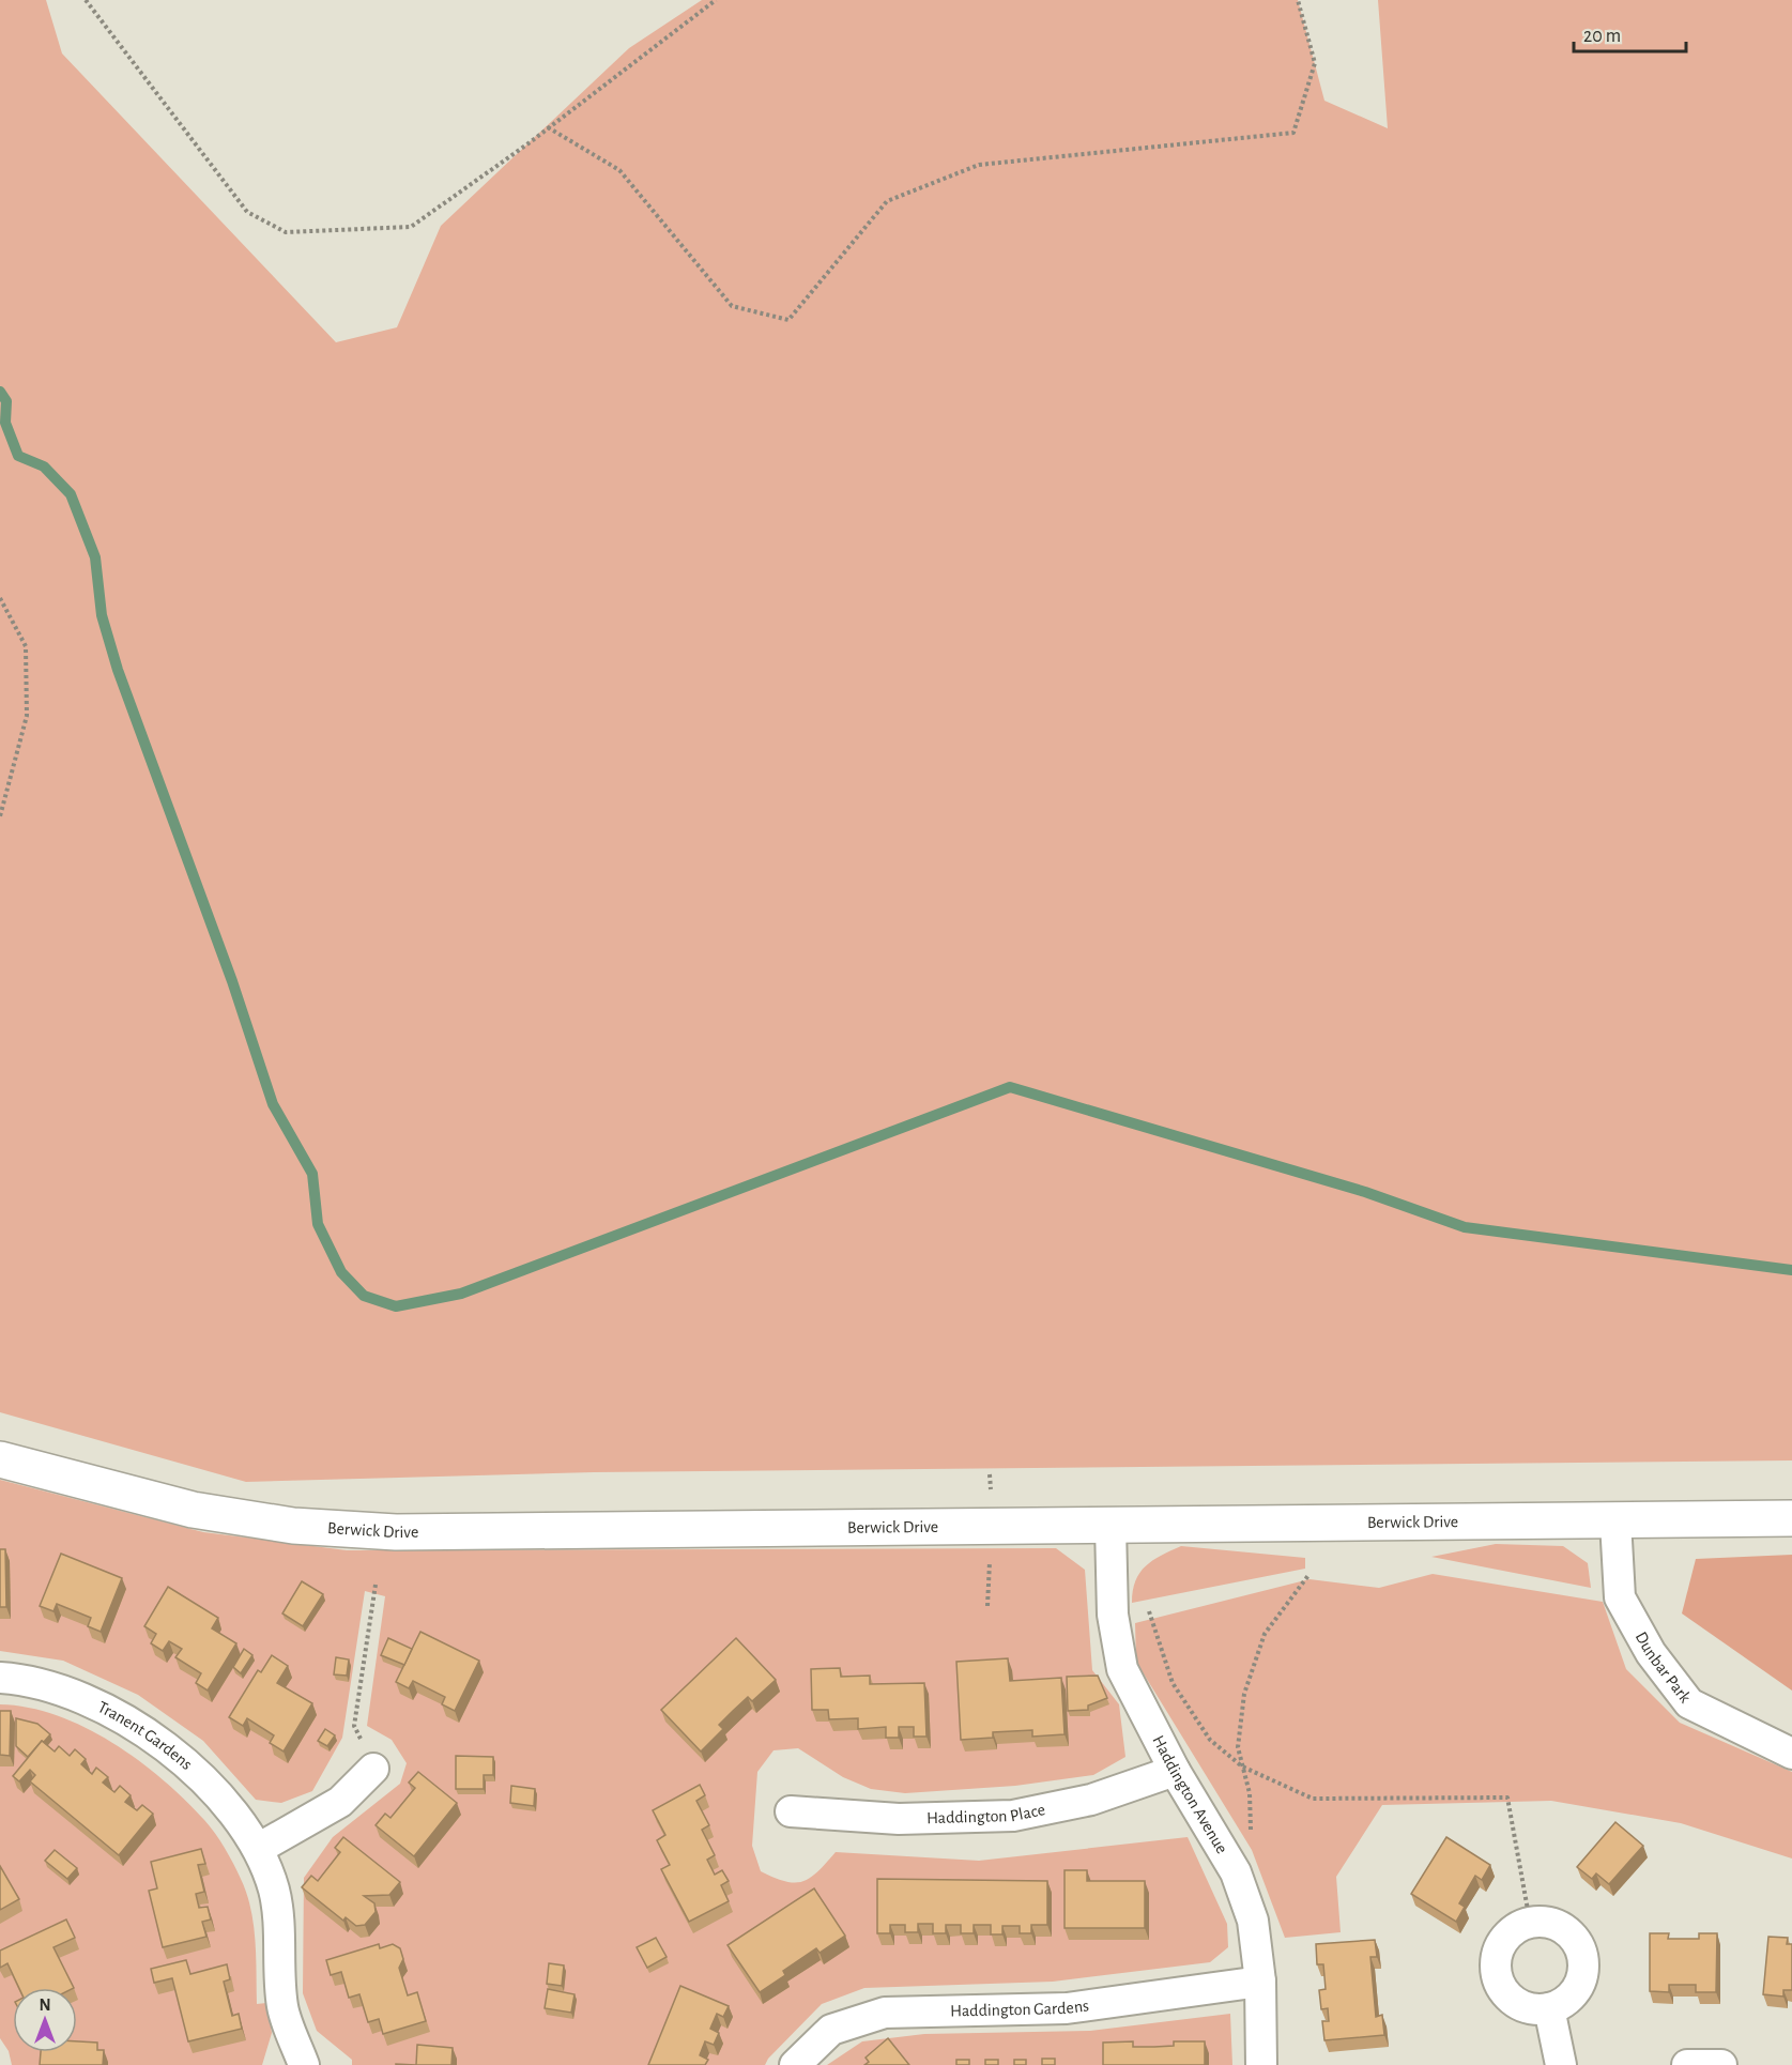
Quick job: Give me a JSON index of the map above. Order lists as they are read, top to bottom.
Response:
{
  "streets": {
    "street": [
      "Berwick Drive",
      "Dunbar Park",
      "Tranent Gardens",
      "Haddington Avenue",
      "Haddington Place",
      "Haddington Gardens"
    ]
  },
  "crossings": [
    ["Berwick Drive", "Dunbar Park"],
    ["Berwick Drive", "Haddington Avenue"],
    ["Haddington Avenue", "Haddington Place"],
    ["Haddington Avenue", "Haddington Gardens"]
  ],
  "scale_bar": "20 m",
  "north": "top"
}
